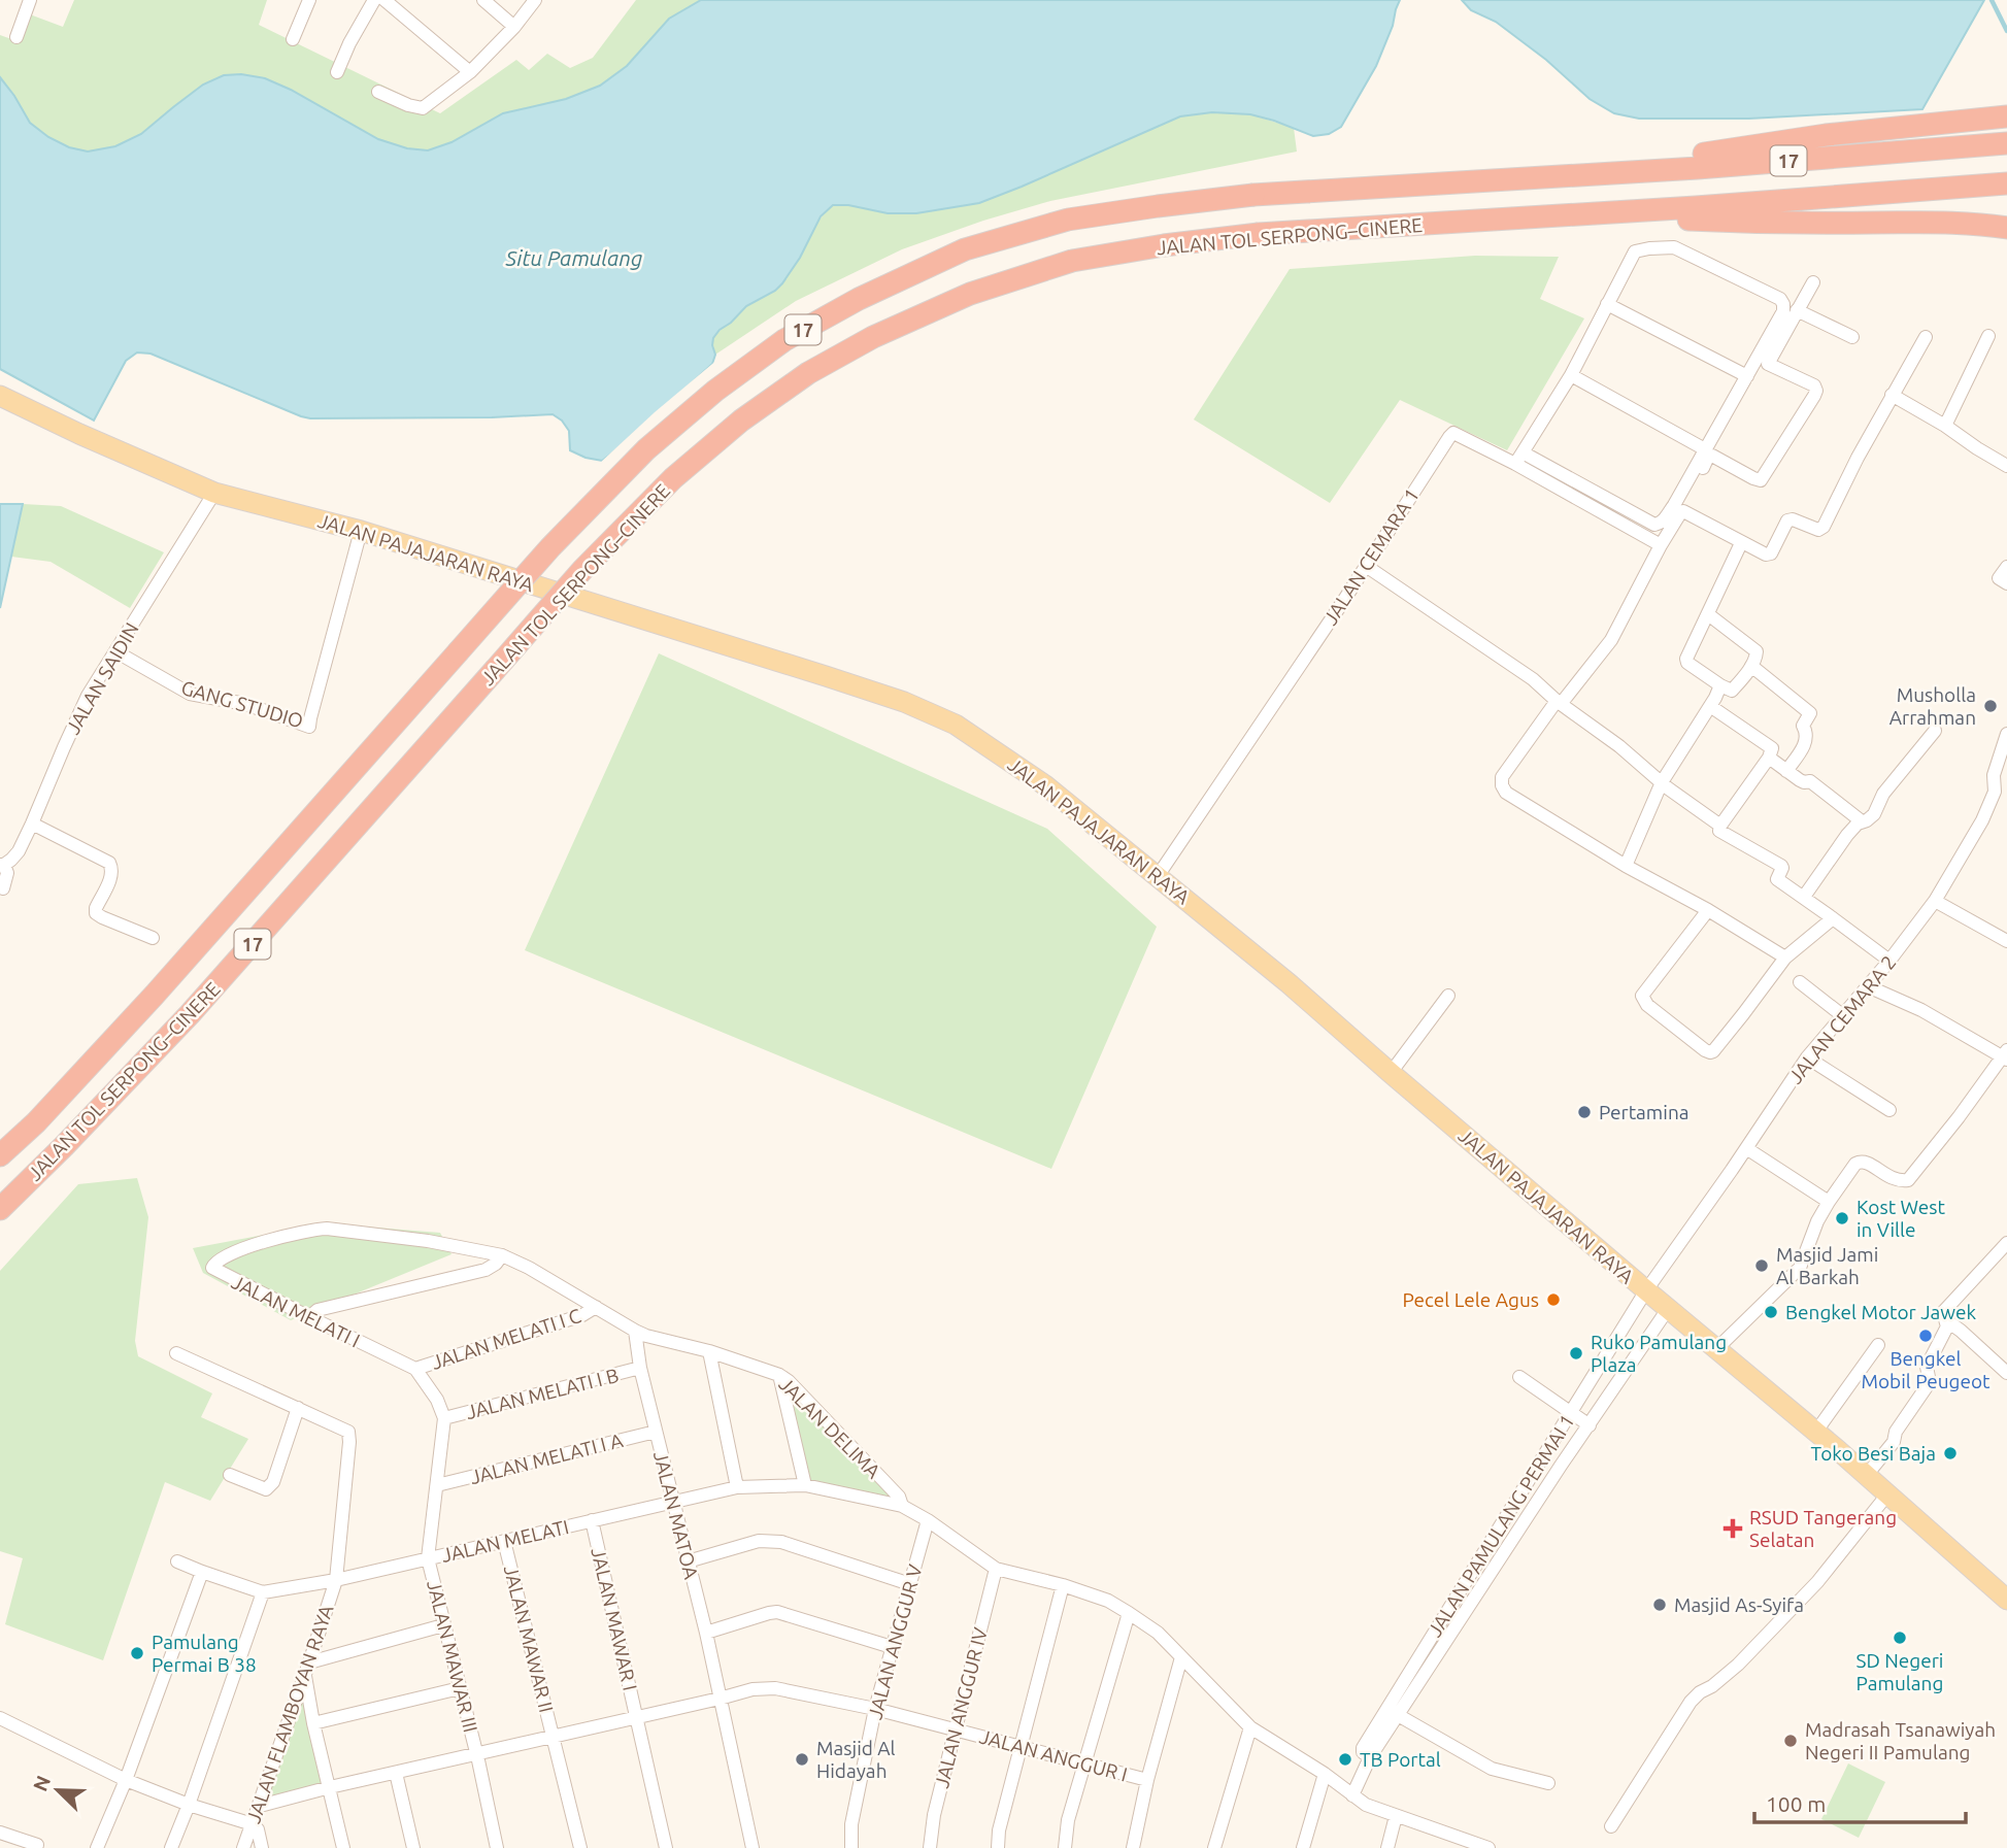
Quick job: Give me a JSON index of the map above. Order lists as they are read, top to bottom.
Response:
{
  "streets": {
    "highway": ["17", "JALAN TOL SERPONG–CINERE"],
    "main road": ["JALAN PAJAJARAN RAYA"],
    "street": [
      "JALAN CEMARA 1",
      "JALAN SAIDIN",
      "GANG STUDIO",
      "JALAN CEMARA 2",
      "JALAN MELATI I",
      "JALAN MELATI I C",
      "JALAN MELATI I B",
      "JALAN DELIMA",
      "JALAN MELATI I A",
      "JALAN MATOA",
      "JALAN PAMULANG PERMAI 1",
      "JALAN MELATI",
      "JALAN MAWAR I",
      "JALAN MAWAR II",
      "JALAN ANGGUR V",
      "JALAN MAWAR III",
      "JALAN ANGGUR IV",
      "JALAN FLAMBOYAN RAYA",
      "JALAN ANGGUR I"
    ]
  },
  "crossings": [
    ["JALAN PAJAJARAN RAYA", "JALAN CEMARA 1"],
    ["JALAN PAJAJARAN RAYA", "JALAN SAIDIN"],
    ["JALAN PAJAJARAN RAYA", "GANG STUDIO"],
    ["JALAN PAJAJARAN RAYA", "JALAN CEMARA 2"],
    ["JALAN PAJAJARAN RAYA", "JALAN PAMULANG PERMAI 1"],
    ["JALAN SAIDIN", "GANG STUDIO"],
    ["JALAN CEMARA 2", "JALAN PAMULANG PERMAI 1"],
    ["JALAN MELATI I", "JALAN MELATI I C"],
    ["JALAN MELATI I", "JALAN MELATI I B"],
    ["JALAN MELATI I", "JALAN DELIMA"],
    ["JALAN MELATI I", "JALAN MATOA"],
    ["JALAN MELATI I B", "JALAN MATOA"],
    ["JALAN DELIMA", "JALAN MATOA"],
    ["JALAN DELIMA", "JALAN MELATI"],
    ["JALAN DELIMA", "JALAN ANGGUR V"],
    ["JALAN DELIMA", "JALAN ANGGUR IV"],
    ["JALAN MELATI I A", "JALAN MATOA"],
    ["JALAN MATOA", "JALAN MELATI"],
    ["JALAN MATOA", "JALAN ANGGUR I"],
    ["JALAN MELATI", "JALAN MAWAR I"],
    ["JALAN MELATI", "JALAN MAWAR II"],
    ["JALAN MELATI", "JALAN MAWAR III"],
    ["JALAN MELATI", "JALAN FLAMBOYAN RAYA"],
    ["JALAN MAWAR I", "JALAN ANGGUR I"],
    ["JALAN MAWAR II", "JALAN ANGGUR I"],
    ["JALAN ANGGUR V", "JALAN ANGGUR I"],
    ["JALAN MAWAR III", "JALAN ANGGUR I"],
    ["JALAN ANGGUR IV", "JALAN ANGGUR I"],
    ["JALAN FLAMBOYAN RAYA", "JALAN ANGGUR I"]
  ],
  "water": ["Situ Pamulang"],
  "places": {
    "other": [
      "Musholla Arrahman",
      "Pertamina",
      "Kost West in Ville",
      "Masjid Jami Al Barkah",
      "Pecel Lele Agus",
      "Bengkel Motor Jawek",
      "Bengkel Mobil Peugeot",
      "Ruko Pamulang Plaza",
      "Toko Besi Baja",
      "Masjid As-Syifa",
      "SD Negeri Pamulang",
      "Pamulang Permai B 38",
      "Madrasah Tsanawiyah Negeri II Pamulang",
      "Masjid Al Hidayah",
      "TB Portal"
    ],
    "health": ["RSUD Tangerang Selatan"]
  },
  "scale_bar": "100 m",
  "north": "top left"
}
